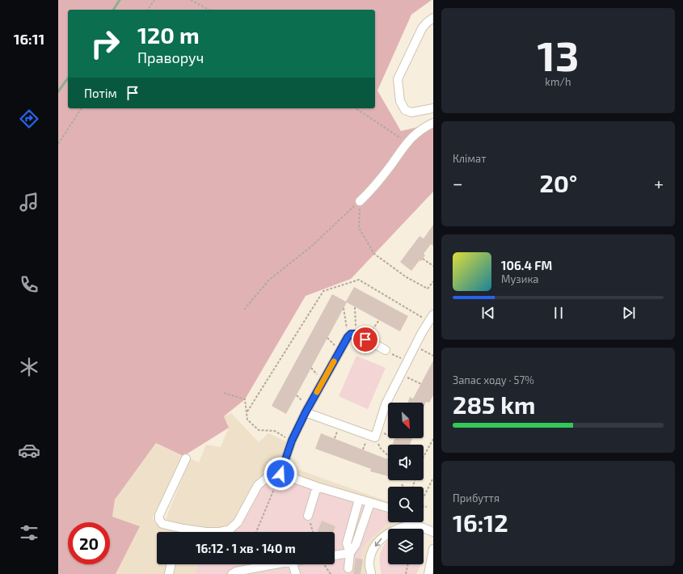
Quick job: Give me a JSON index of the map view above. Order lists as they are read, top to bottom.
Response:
{
  "north": "bottom right",
  "page": {
    "tabs": "16:11",
    "tile": [
      ["13", "km/h"],
      "Клімат",
      ["Запас ходу · 57%", "285 km"],
      ["Прибуття", "16:12"]
    ],
    "turn": ["120 m", "Праворуч"],
    "then": "Потім",
    "heat": ["−", "20°", "+"],
    "song": ["106.4 FM", "Музика"],
    "limit": "20",
    "trip": "16:12 · 1 хв · 140 m"
  }
}
